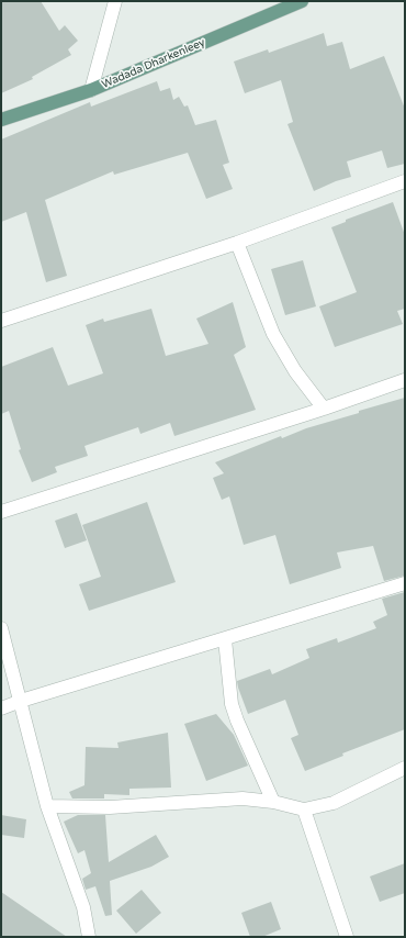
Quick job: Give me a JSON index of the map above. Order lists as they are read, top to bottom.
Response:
{
  "streets": {
    "main road": ["Wadada Dharkenleey"]
  }
}
